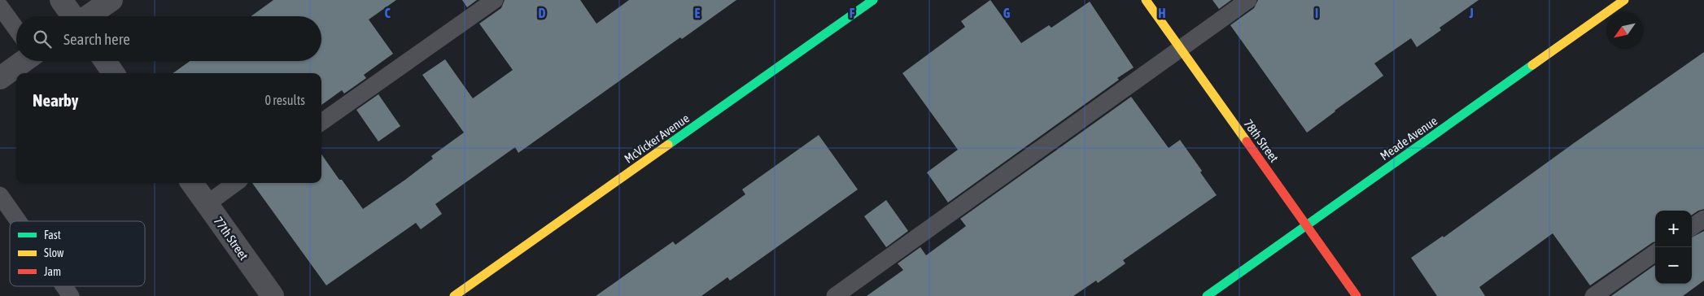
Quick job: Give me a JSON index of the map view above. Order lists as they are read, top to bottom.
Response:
{
  "streets": {
    "street": [
      "McVicker Avenue",
      "Meade Avenue",
      "78th Street",
      "77th Street"
    ]
  },
  "crossings": [
    ["Meade Avenue", "78th Street"]
  ],
  "legend": ["Fast", "Slow", "Jam"],
  "north": "bottom left",
  "page": {
    "search": "Search here",
    "heading": ["Nearby", "0 results"],
    "map_buttons": ["+", "−"]
  },
  "grid": {
    "columns": [
      "C",
      "D",
      "E",
      "F",
      "G",
      "H",
      "I",
      "J"
    ]
  }
}
